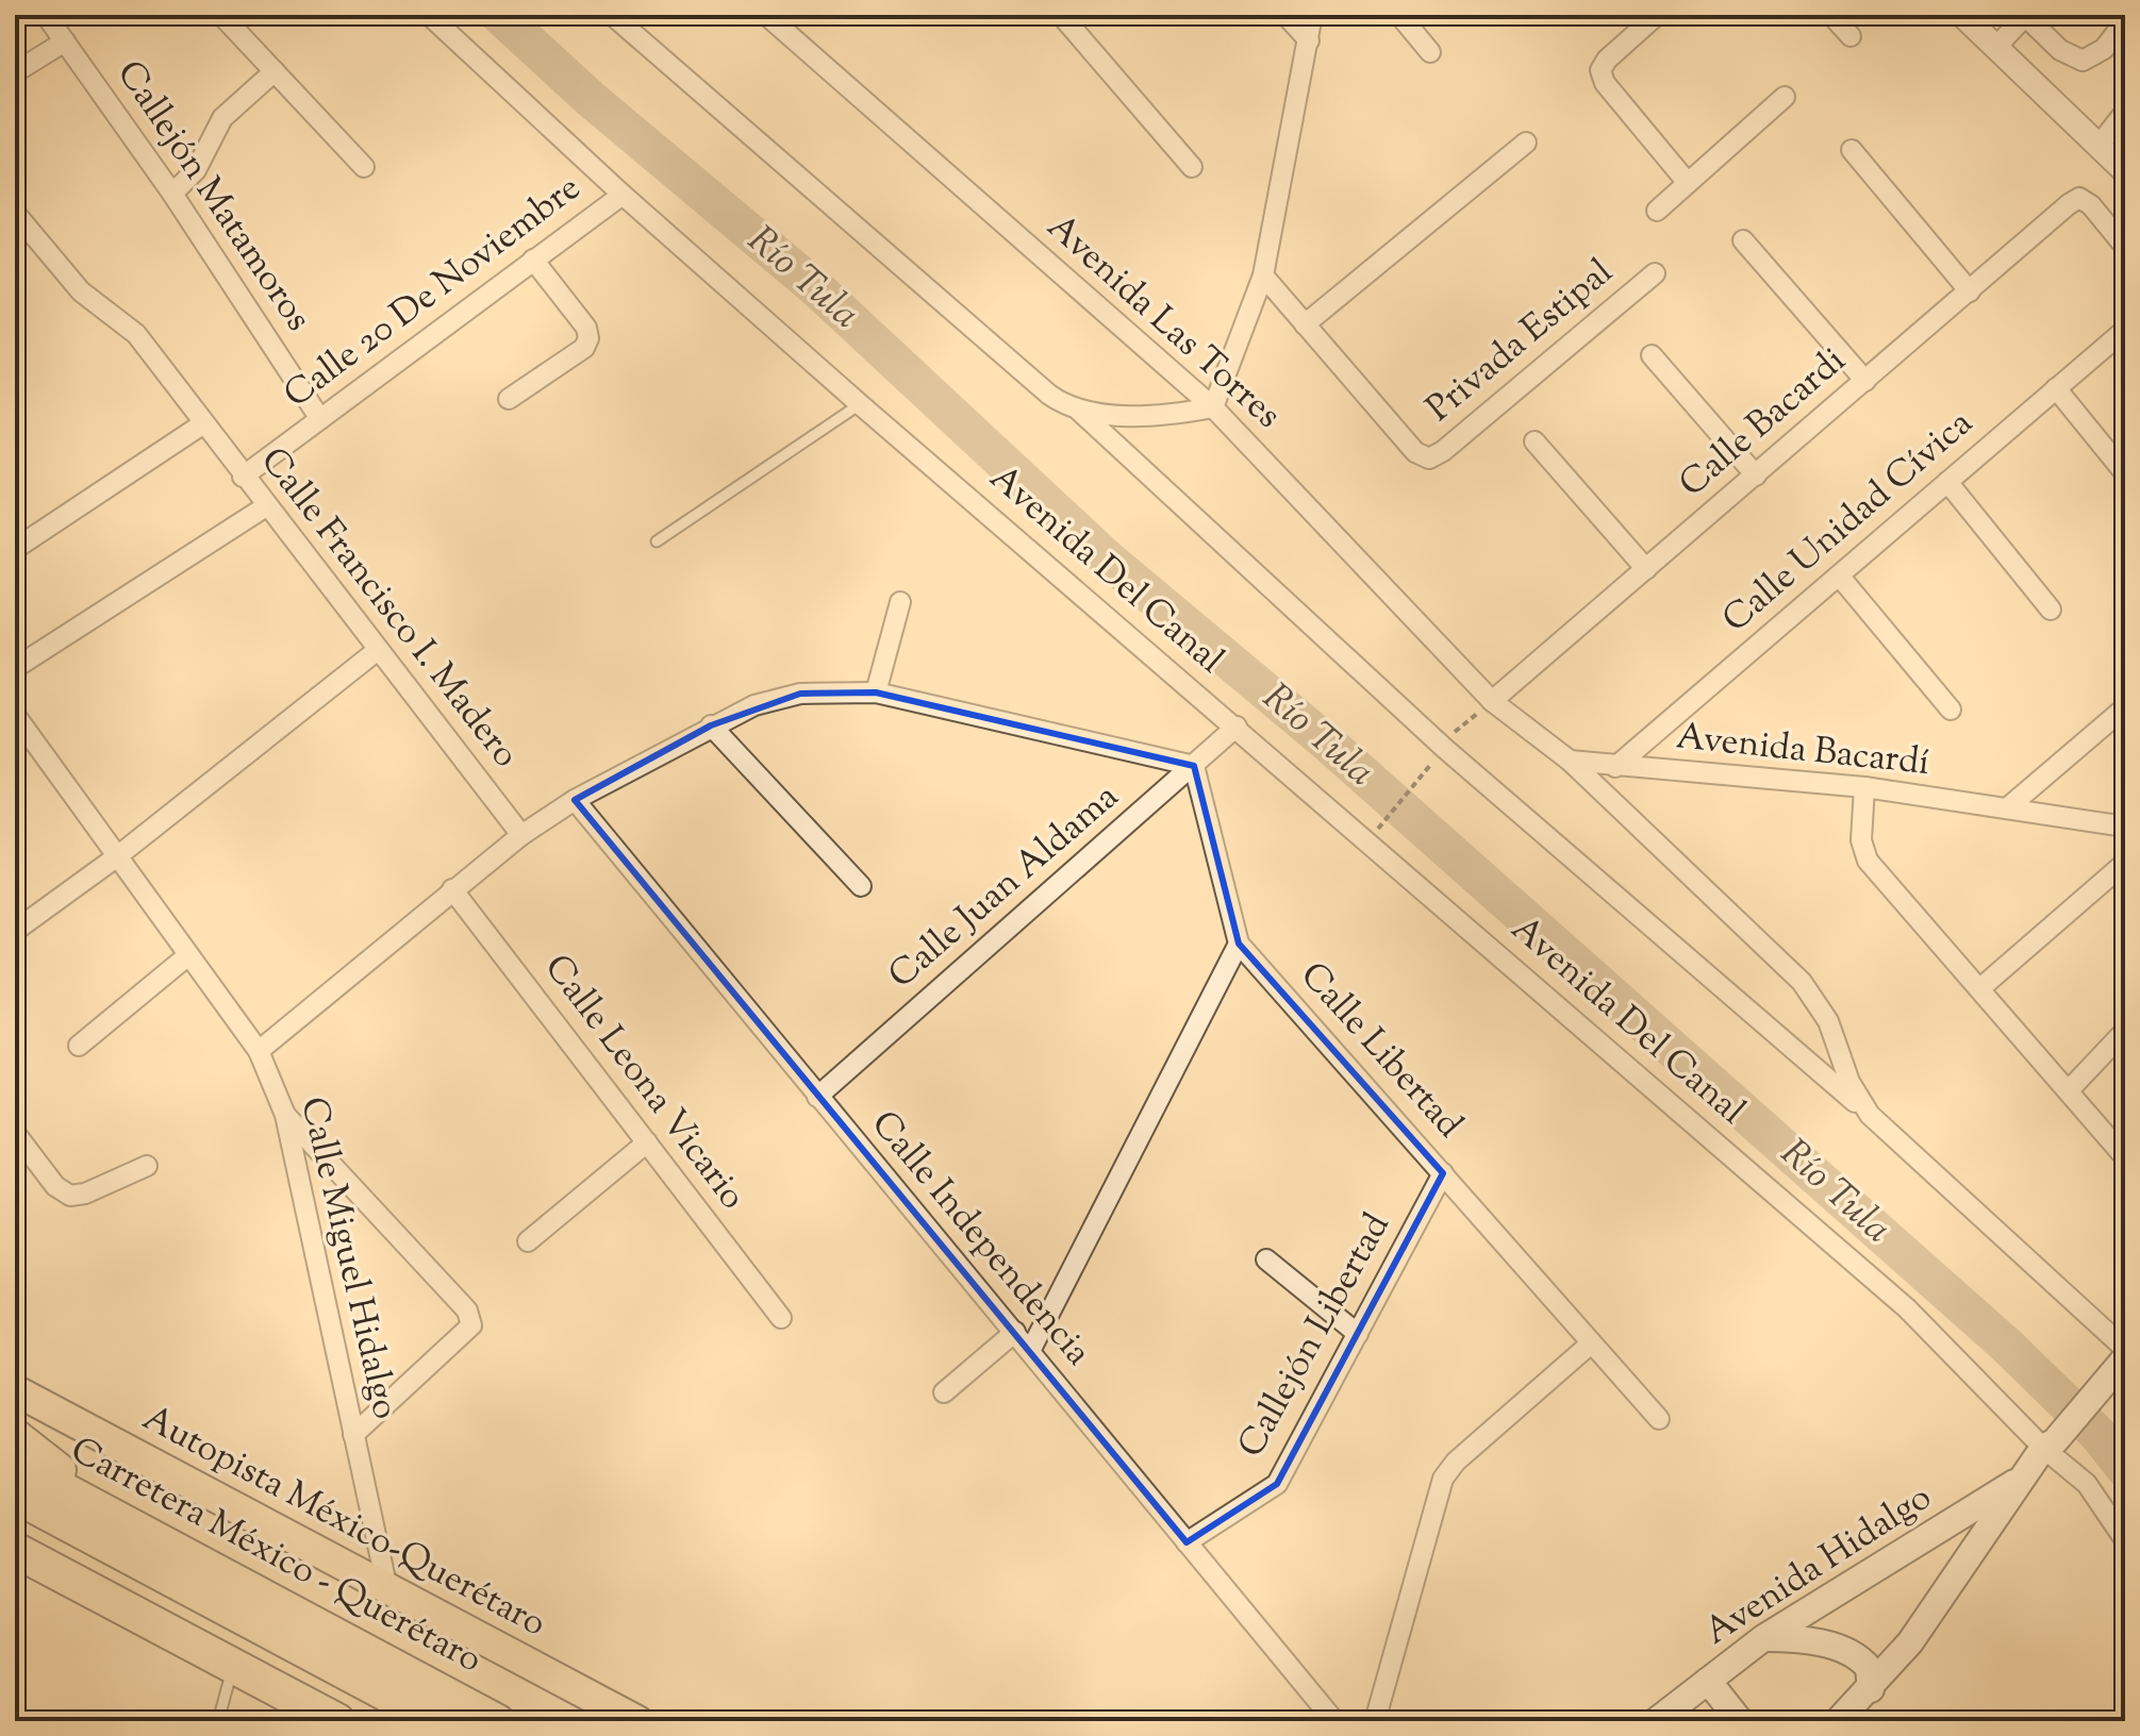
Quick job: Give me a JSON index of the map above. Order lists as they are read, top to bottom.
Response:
{
  "streets": {
    "highway": ["Carretera México - Querétaro"],
    "main road": ["Autopista México-Querétaro", "Avenida Hidalgo"],
    "street": [
      "Callejón Matamoros",
      "Calle 20 De Noviembre",
      "Avenida Las Torres",
      "Privada Estipal",
      "Calle Bacardi",
      "Calle Unidad Cívica",
      "Avenida Del Canal",
      "Calle Francisco I. Madero",
      "Avenida Bacardí",
      "Calle Juan Aldama",
      "Calle Libertad",
      "Calle Leona Vicario",
      "Calle Independencia",
      "Calle Miguel Hidalgo",
      "Callejón Libertad"
    ]
  },
  "crossings": [
    ["Callejón Matamoros", "Calle 20 De Noviembre"],
    ["Calle 20 De Noviembre", "Avenida Del Canal"],
    ["Calle 20 De Noviembre", "Calle Francisco I. Madero"],
    ["Avenida Las Torres", "Calle Bacardi"],
    ["Avenida Las Torres", "Avenida Bacardí"],
    ["Calle Bacardi", "Avenida Bacardí"],
    ["Calle Unidad Cívica", "Avenida Bacardí"],
    ["Avenida Del Canal", "Calle Juan Aldama"],
    ["Avenida Del Canal", "Avenida Hidalgo"],
    ["Calle Juan Aldama", "Calle Libertad"],
    ["Calle Juan Aldama", "Calle Independencia"],
    ["Calle Libertad", "Callejón Libertad"],
    ["Calle Independencia", "Callejón Libertad"],
    ["Calle Miguel Hidalgo", "Autopista México-Querétaro"]
  ],
  "water": ["Río Tula"]
}
